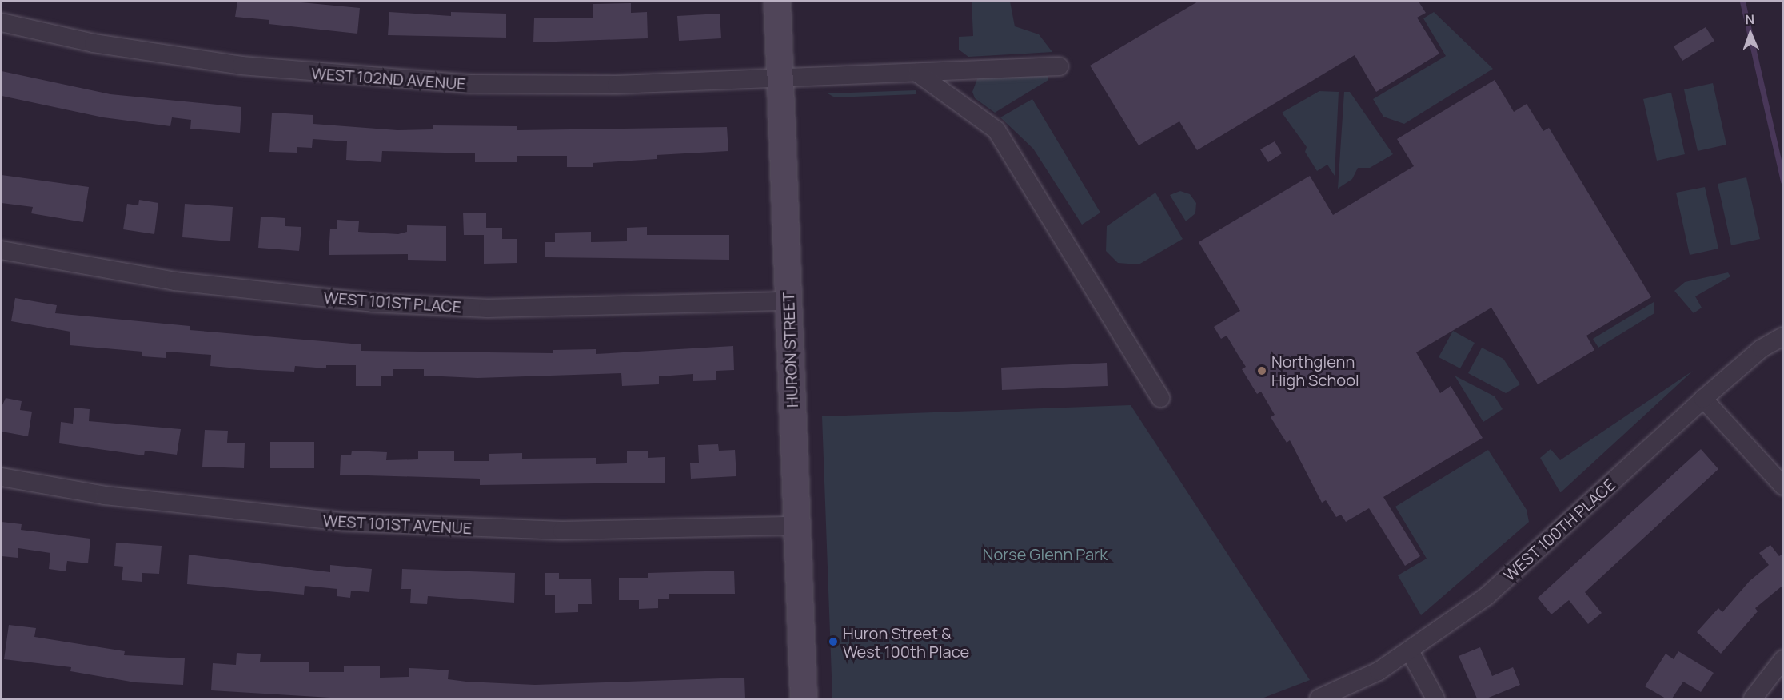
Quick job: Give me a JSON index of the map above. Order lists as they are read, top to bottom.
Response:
{
  "streets": {
    "main road": ["HURON STREET"],
    "street": [
      "WEST 102ND AVENUE",
      "WEST 101ST PLACE",
      "WEST 101ST AVENUE",
      "WEST 100TH PLACE"
    ]
  },
  "crossings": [
    ["WEST 102ND AVENUE", "HURON STREET"],
    ["WEST 101ST PLACE", "HURON STREET"],
    ["HURON STREET", "WEST 101ST AVENUE"]
  ],
  "parks": ["Norse Glenn Park"],
  "places": ["Northglenn High School", "Huron Street & West 100th Place"],
  "north": "top"
}
